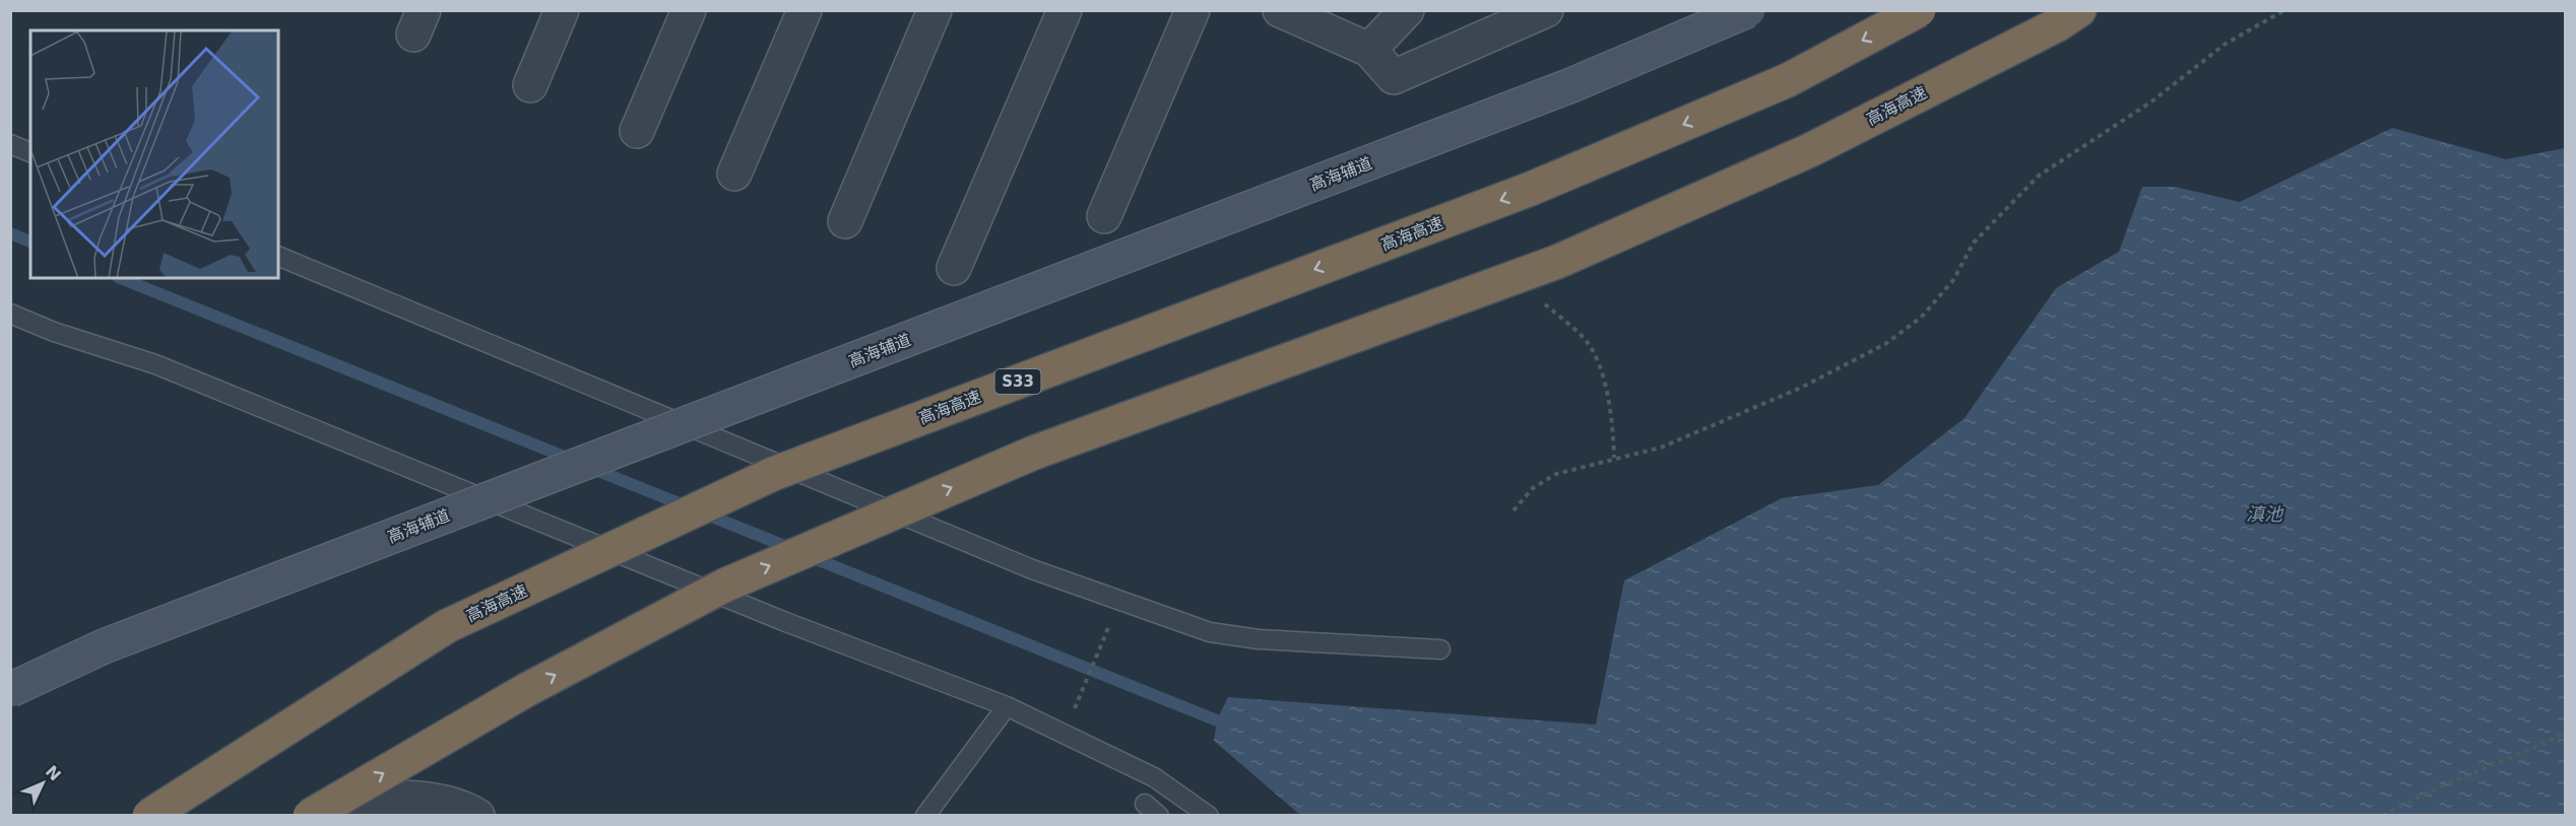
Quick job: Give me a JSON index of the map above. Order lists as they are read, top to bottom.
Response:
{
  "streets": {
    "highway": ["高海高速", "S33"],
    "main road": ["高海辅道"]
  },
  "water": ["滇池"],
  "north": "top right"
}
